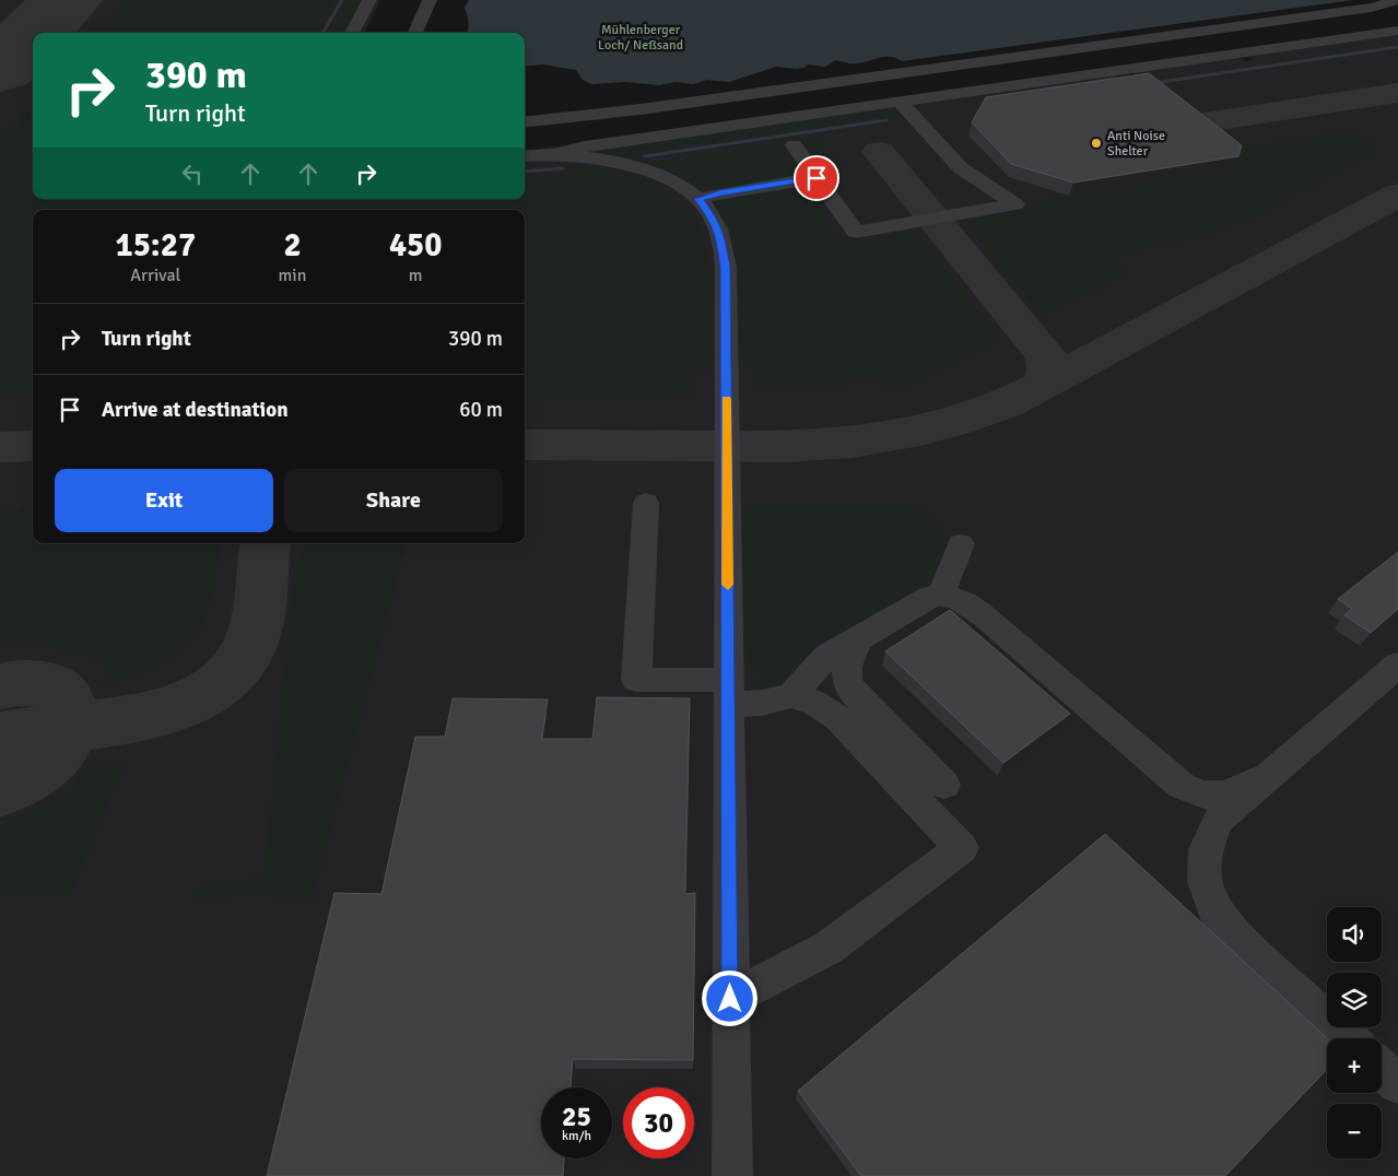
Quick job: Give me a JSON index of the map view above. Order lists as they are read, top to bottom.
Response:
{
  "parks": ["Mühlenberger Loch/ Neßsand"],
  "places": ["Anti Noise Shelter"],
  "page": {
    "turn": ["390 m", "Turn right"],
    "eta": [
      "15:27",
      "Arrival",
      "2",
      "min",
      "450",
      "m"
    ],
    "list": [
      {
        "name": "Turn right",
        "value": "390 m"
      },
      {
        "name": "Arrive at destination",
        "value": "60 m"
      }
    ],
    "buttons": ["Exit", "Share"],
    "map_buttons": ["+", "−"],
    "speed": "25 km/h",
    "limit": "30"
  }
}
